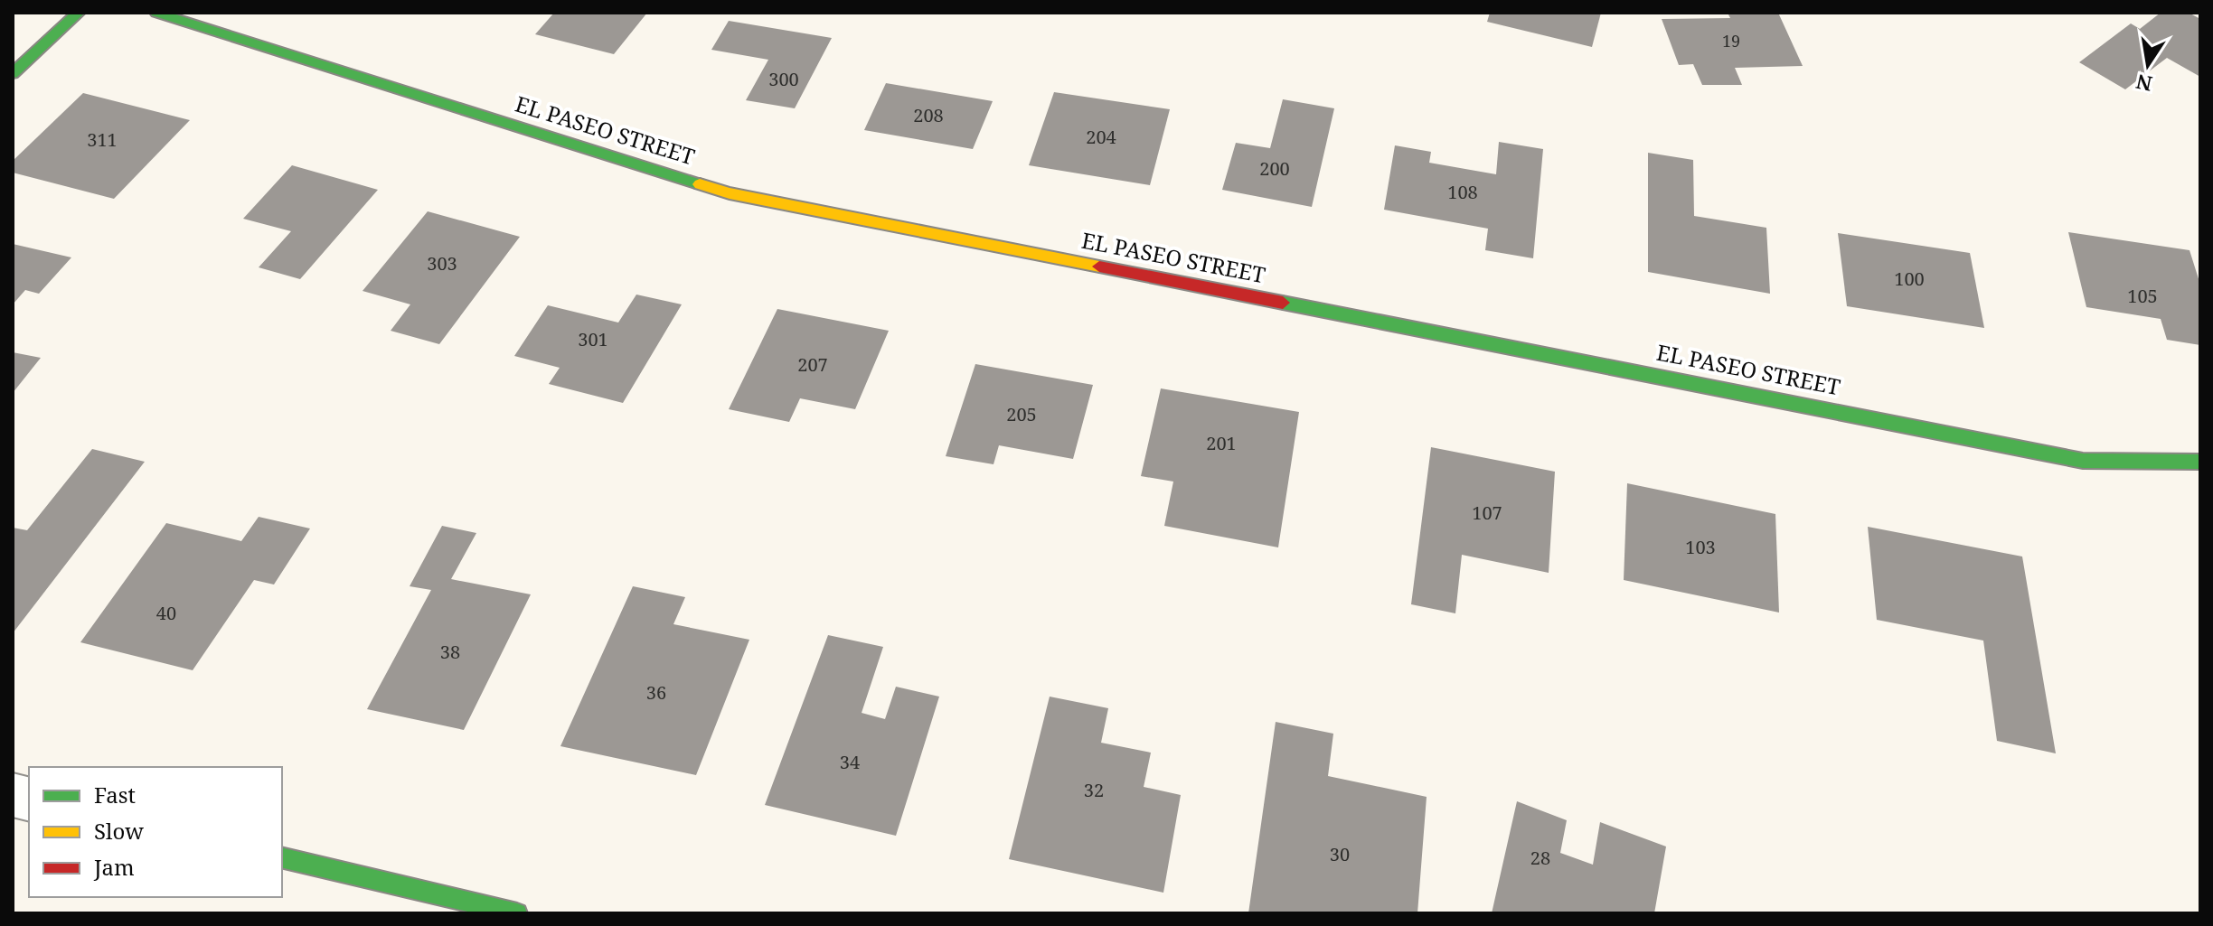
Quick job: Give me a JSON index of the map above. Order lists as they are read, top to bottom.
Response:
{
  "streets": {
    "street": ["EL PASEO STREET"]
  },
  "house_numbers": [
    "19",
    "300",
    "208",
    "204",
    "311",
    "200",
    "108",
    "303",
    "100",
    "105",
    "301",
    "207",
    "205",
    "201",
    "107",
    "103",
    "40",
    "38",
    "36",
    "34",
    "32",
    "30",
    "28"
  ],
  "legend": ["Fast", "Slow", "Jam"],
  "north": "bottom"
}
